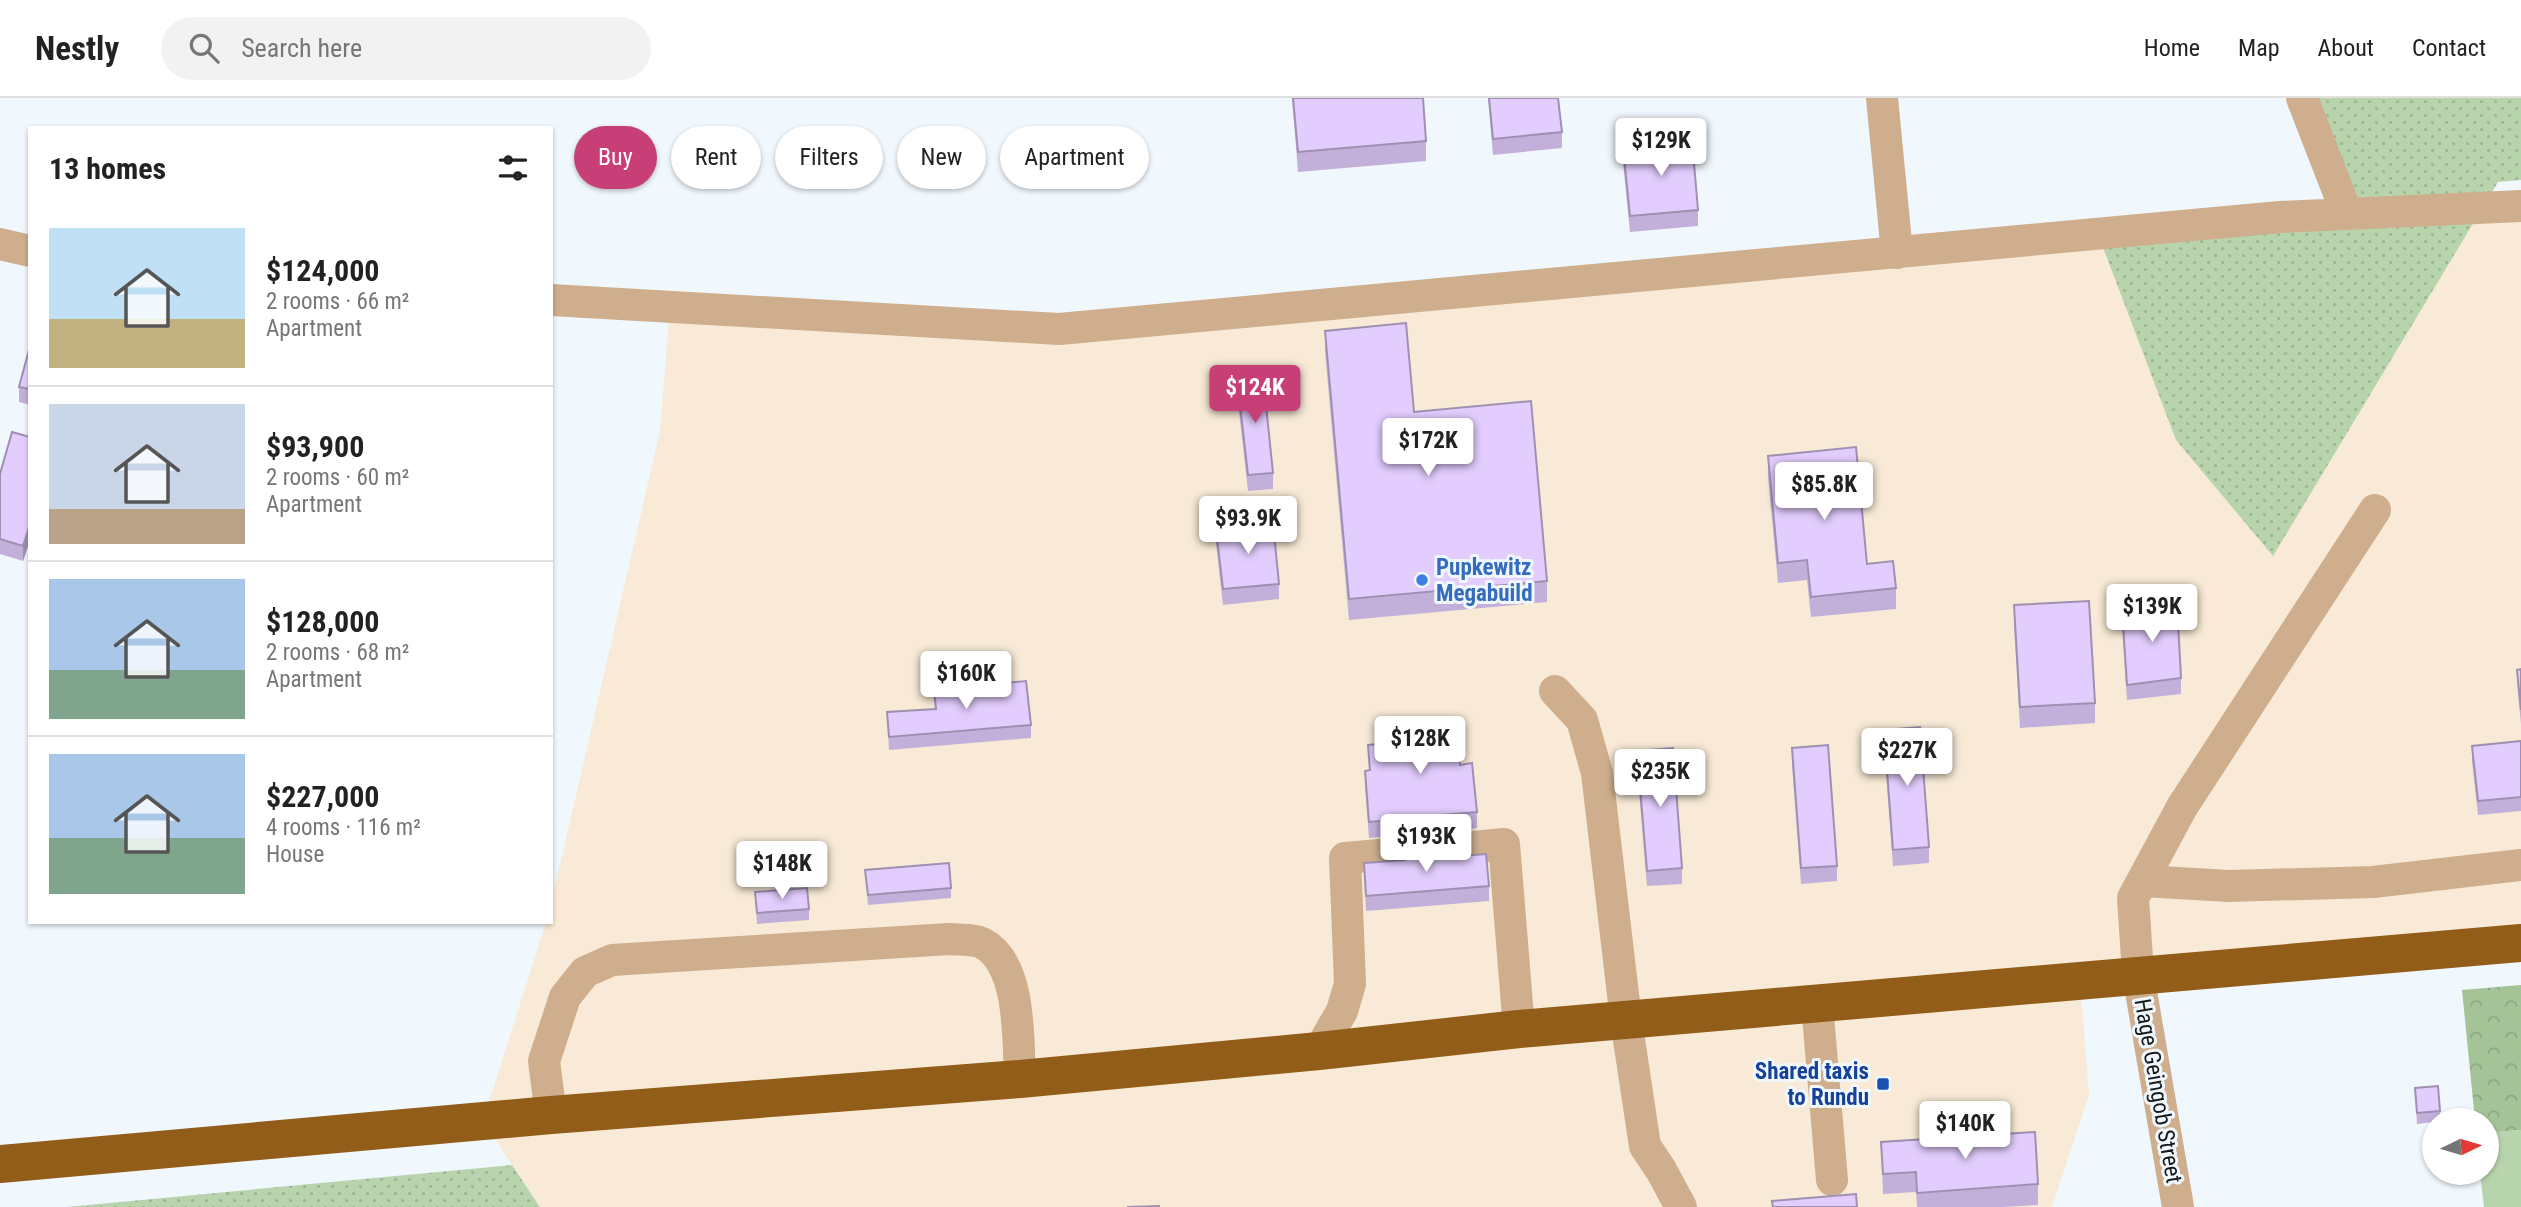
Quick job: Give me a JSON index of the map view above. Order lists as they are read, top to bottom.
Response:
{
  "streets": {
    "street": ["Hage Geingob Street"]
  },
  "places": {
    "other": ["Pupkewitz Megabuild"],
    "transit": ["Shared taxis to Rundu"]
  },
  "north": "right",
  "page": {
    "header": "Nestly",
    "search": "Search here",
    "nav": [
      "Home",
      "Map",
      "About",
      "Contact"
    ],
    "price": [
      "$129K",
      "$124K",
      "$172K",
      "$85.8K",
      "$93.9K",
      "$139K",
      "$160K",
      "$128K",
      "$227K",
      "$235K",
      "$193K",
      "$148K",
      "$140K"
    ],
    "chip": [
      "Buy",
      "Rent",
      "Filters",
      "New",
      "Apartment"
    ],
    "heading": "13 homes",
    "list": [
      {
        "name": "$124,000",
        "note": "2 rooms · 66 m² · Apartment"
      },
      {
        "name": "$93,900",
        "note": "2 rooms · 60 m² · Apartment"
      },
      {
        "name": "$128,000",
        "note": "2 rooms · 68 m² · Apartment"
      },
      {
        "name": "$227,000",
        "note": "4 rooms · 116 m² · House"
      }
    ]
  }
}
